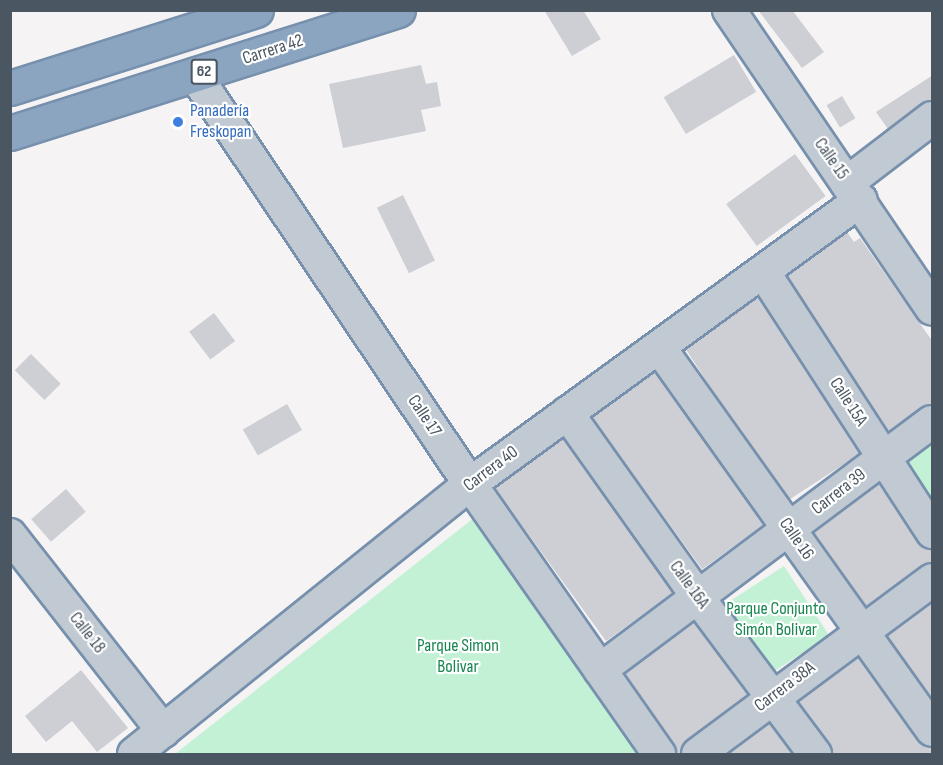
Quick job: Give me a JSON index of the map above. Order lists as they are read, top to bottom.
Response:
{
  "streets": {
    "highway": ["Carrera 42", "62"],
    "street": [
      "Calle 15",
      "Calle 15A",
      "Calle 17",
      "Carrera 40",
      "Carrera 39",
      "Calle 16",
      "Calle 16A",
      "Calle 18",
      "Carrera 38A"
    ]
  },
  "crossings": [
    ["Carrera 42", "Calle 17"],
    ["Calle 15", "Carrera 40"],
    ["Calle 15A", "Carrera 40"],
    ["Calle 15A", "Carrera 39"],
    ["Calle 17", "Carrera 40"],
    ["Calle 17", "Carrera 39"],
    ["Carrera 40", "Calle 16"],
    ["Carrera 40", "Calle 16A"],
    ["Carrera 40", "Calle 18"],
    ["Carrera 39", "Calle 16"],
    ["Carrera 39", "Calle 16A"],
    ["Calle 16", "Carrera 38A"],
    ["Calle 16A", "Carrera 38A"]
  ],
  "parks": ["Parque Conjunto Simón Bolivar", "Parque Simon Bolivar"],
  "places": ["Panadería Freskopan"]
}
